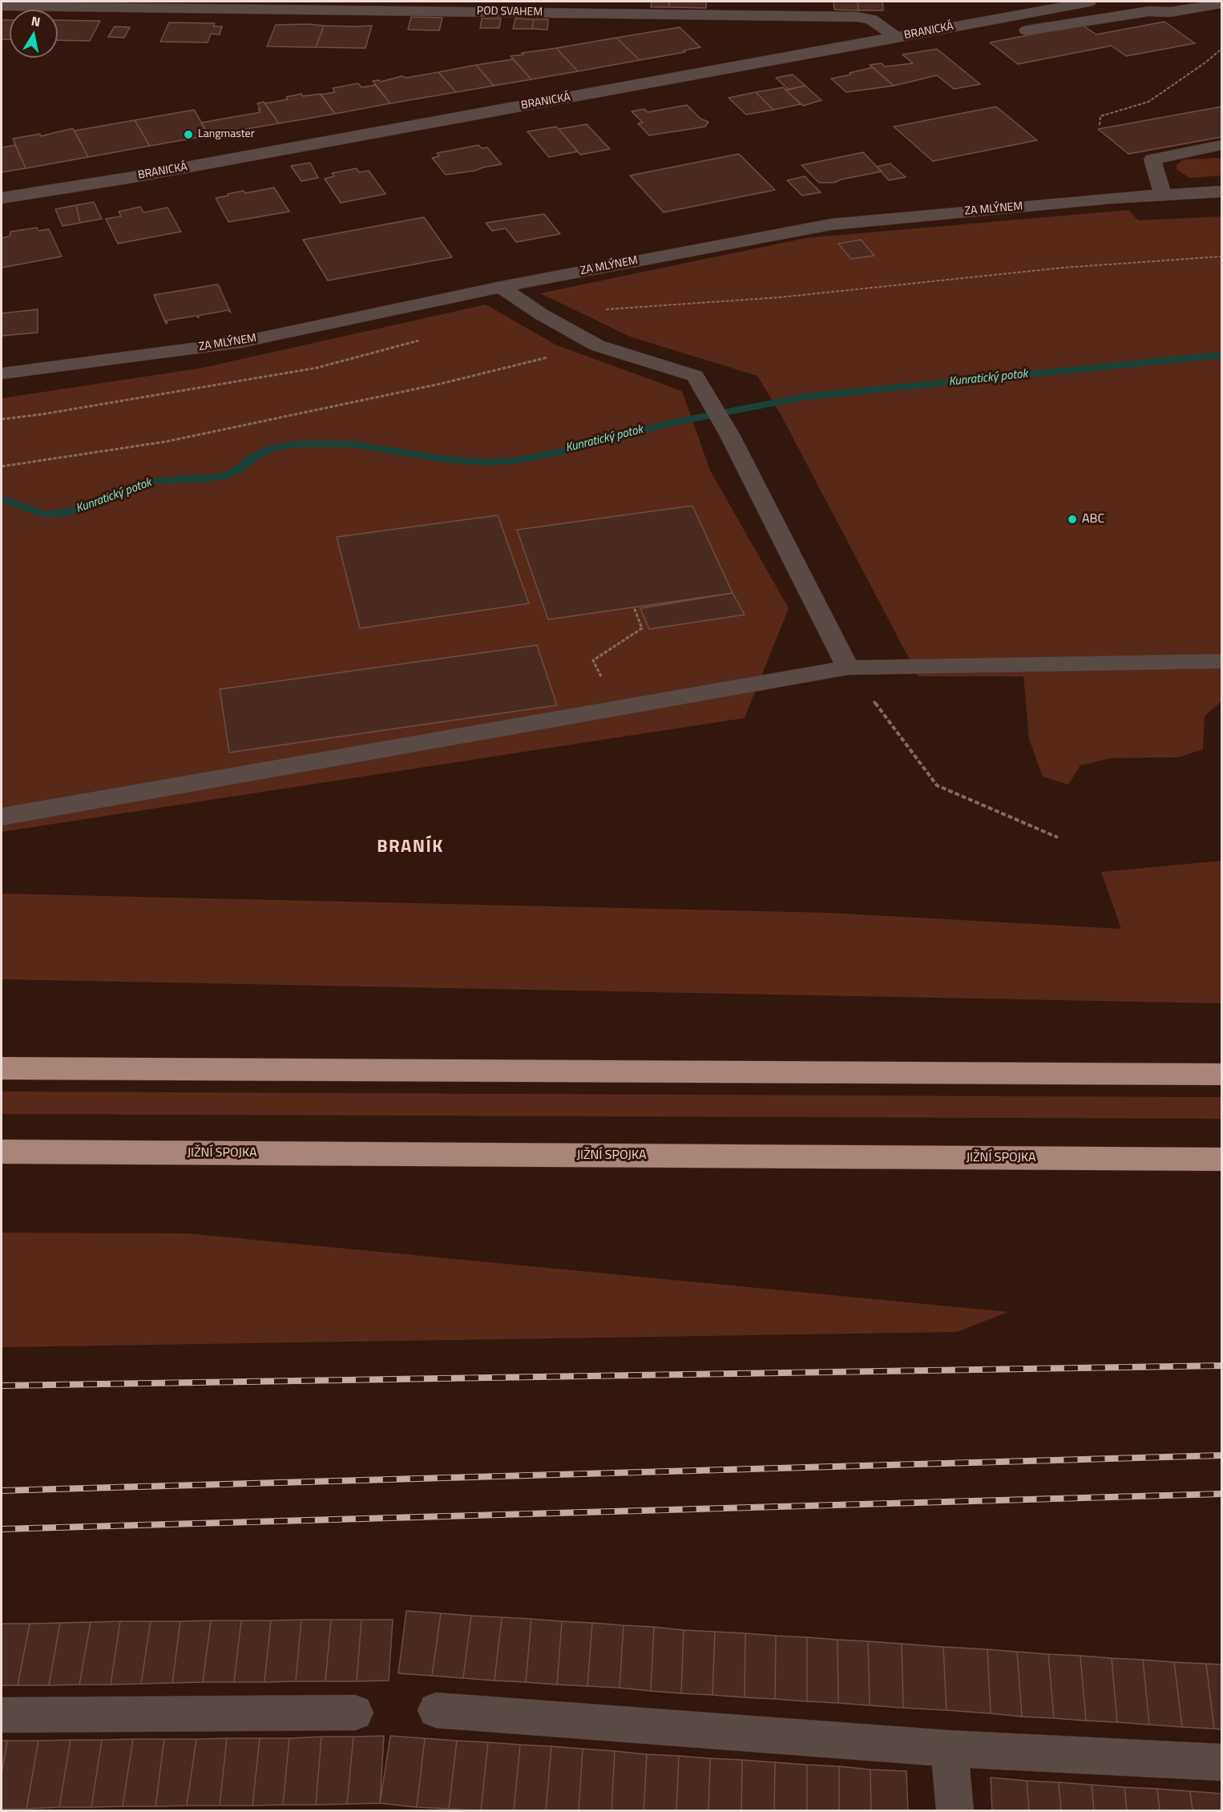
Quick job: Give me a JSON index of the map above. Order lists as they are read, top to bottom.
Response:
{
  "streets": {
    "highway": ["JIŽNÍ SPOJKA"],
    "street": ["POD SVAHEM", "BRANICKÁ", "ZA MLÝNEM"]
  },
  "crossings": [
    ["POD SVAHEM", "BRANICKÁ"]
  ],
  "districts": ["BRANÍK"],
  "water": ["Kunratický potok"],
  "places": ["Langmaster", "ABC"],
  "north": "top"
}
